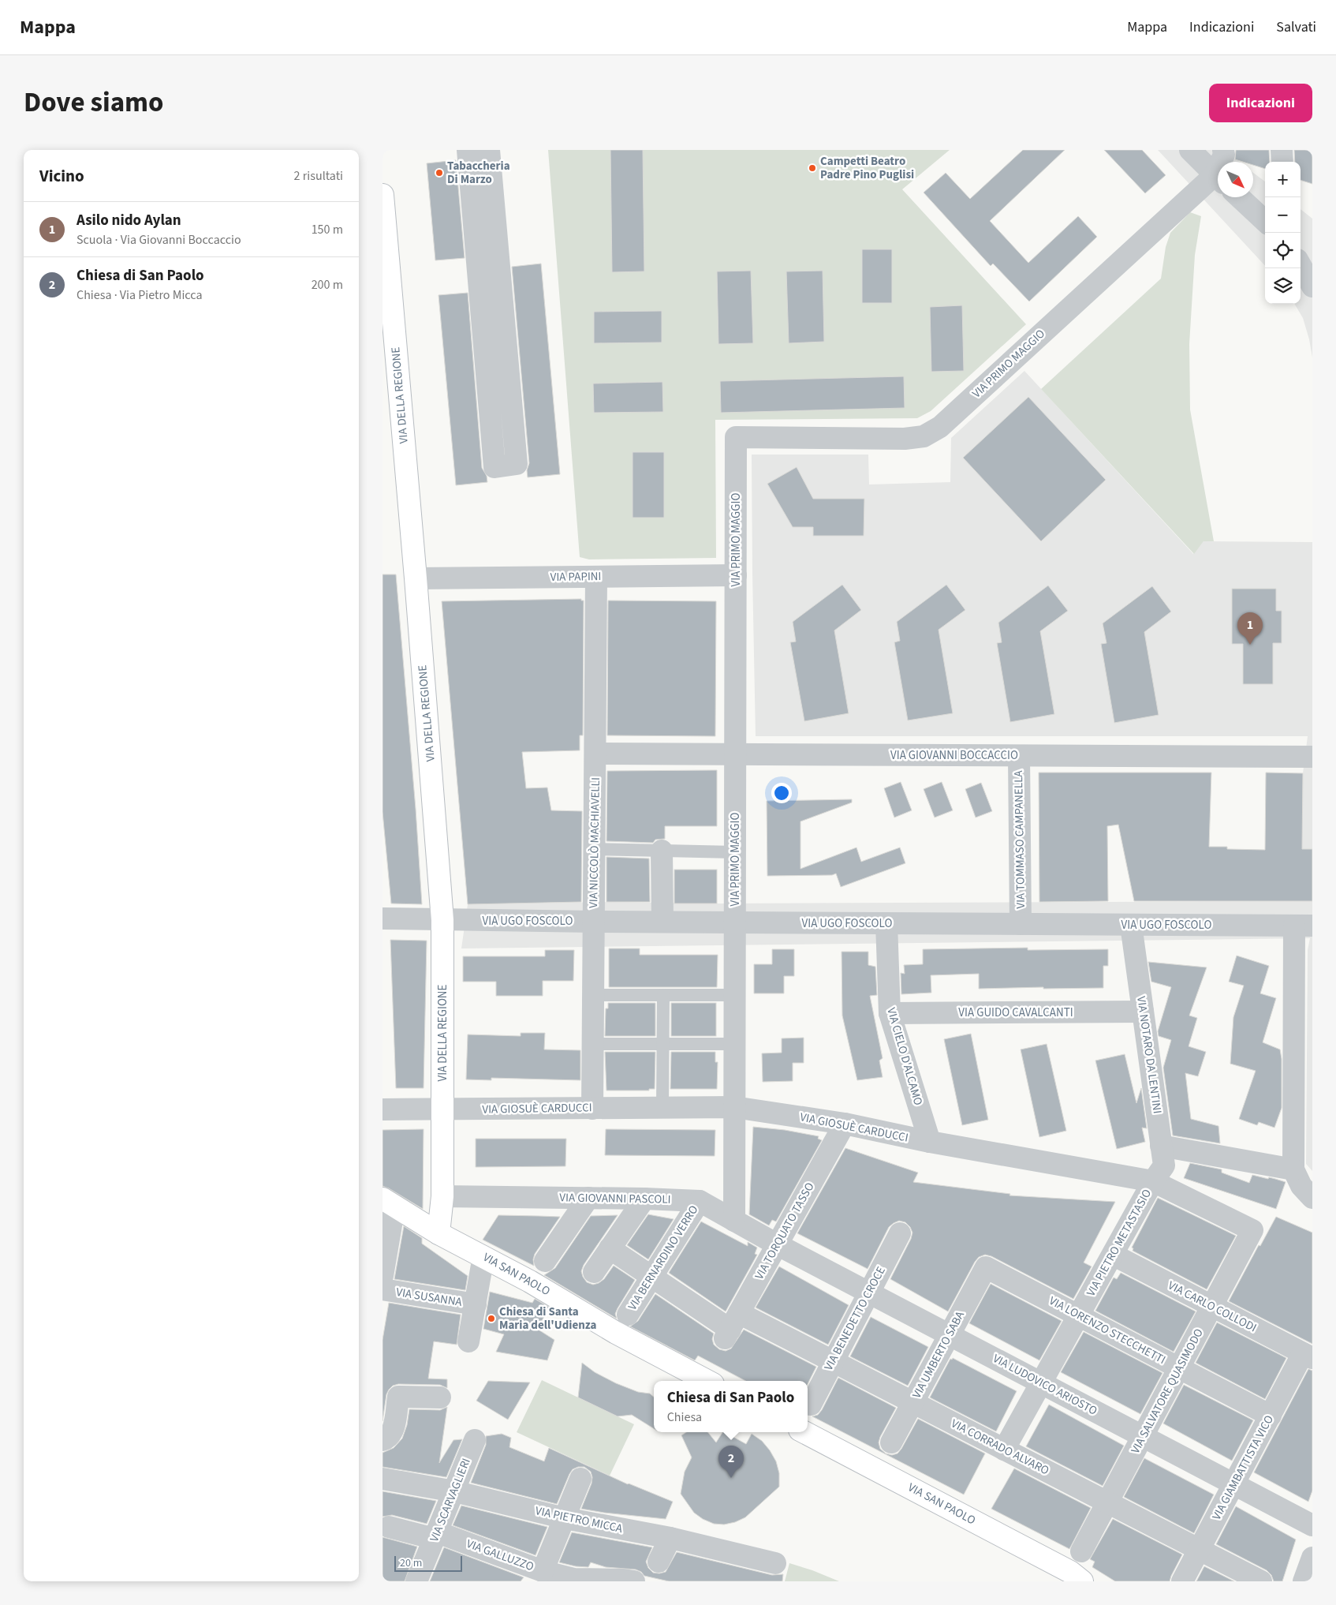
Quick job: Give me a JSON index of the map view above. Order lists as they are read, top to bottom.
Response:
{
  "streets": {
    "main road": ["VIA DELLA REGIONE", "VIA SAN PAOLO"],
    "street": [
      "VIA PRIMO MAGGIO",
      "VIA PAPINI",
      "VIA GIOVANNI BOCCACCIO",
      "VIA TOMMASO CAMPANELLA",
      "VIA NICCOLÒ MACHIAVELLI",
      "VIA UGO FOSCOLO",
      "VIA GUIDO CAVALCANTI",
      "VIA NOTARO DA LENTINI",
      "VIA CIELO D'ALCAMO",
      "VIA GIOSUÈ CARDUCCI",
      "VIA GIOVANNI PASCOLI",
      "VIA TORQUATO TASSO",
      "VIA PIETRO METASTASIO",
      "VIA BERNARDINO VERRO",
      "VIA SUSANNA",
      "VIA CARLO COLLODI",
      "VIA BENEDETTO CROCE",
      "VIA LORENZO STECCHETTI",
      "VIA UMBERTO SABA",
      "VIA LUDOVICO ARIOSTO",
      "VIA SALVATORE QUASIMODO",
      "VIA CORRADO ALVARO",
      "VIA GIAMBATTISTA VICO",
      "VIA SCARVAGLIERI",
      "VIA PIETRO MICCA",
      "VIA GALLUZZO"
    ]
  },
  "crossings": [
    ["VIA PRIMO MAGGIO", "VIA PAPINI"],
    ["VIA PRIMO MAGGIO", "VIA GIOVANNI BOCCACCIO"],
    ["VIA PRIMO MAGGIO", "VIA UGO FOSCOLO"],
    ["VIA PRIMO MAGGIO", "VIA GIOSUÈ CARDUCCI"],
    ["VIA PRIMO MAGGIO", "VIA GIOVANNI PASCOLI"],
    ["VIA DELLA REGIONE", "VIA PAPINI"],
    ["VIA DELLA REGIONE", "VIA UGO FOSCOLO"],
    ["VIA DELLA REGIONE", "VIA GIOSUÈ CARDUCCI"],
    ["VIA DELLA REGIONE", "VIA GIOVANNI PASCOLI"],
    ["VIA DELLA REGIONE", "VIA SAN PAOLO"],
    ["VIA PAPINI", "VIA NICCOLÒ MACHIAVELLI"],
    ["VIA GIOVANNI BOCCACCIO", "VIA TOMMASO CAMPANELLA"],
    ["VIA GIOVANNI BOCCACCIO", "VIA NICCOLÒ MACHIAVELLI"],
    ["VIA TOMMASO CAMPANELLA", "VIA UGO FOSCOLO"],
    ["VIA NICCOLÒ MACHIAVELLI", "VIA UGO FOSCOLO"],
    ["VIA NICCOLÒ MACHIAVELLI", "VIA GIOSUÈ CARDUCCI"],
    ["VIA UGO FOSCOLO", "VIA NOTARO DA LENTINI"],
    ["VIA UGO FOSCOLO", "VIA CIELO D'ALCAMO"],
    ["VIA GUIDO CAVALCANTI", "VIA NOTARO DA LENTINI"],
    ["VIA GUIDO CAVALCANTI", "VIA CIELO D'ALCAMO"],
    ["VIA NOTARO DA LENTINI", "VIA GIOSUÈ CARDUCCI"],
    ["VIA NOTARO DA LENTINI", "VIA PIETRO METASTASIO"],
    ["VIA CIELO D'ALCAMO", "VIA GIOSUÈ CARDUCCI"],
    ["VIA GIOSUÈ CARDUCCI", "VIA TORQUATO TASSO"],
    ["VIA GIOSUÈ CARDUCCI", "VIA PIETRO METASTASIO"],
    ["VIA GIOSUÈ CARDUCCI", "VIA SALVATORE QUASIMODO"],
    ["VIA GIOVANNI PASCOLI", "VIA TORQUATO TASSO"],
    ["VIA GIOVANNI PASCOLI", "VIA BERNARDINO VERRO"],
    ["VIA GIOVANNI PASCOLI", "VIA LUDOVICO ARIOSTO"],
    ["VIA TORQUATO TASSO", "VIA LUDOVICO ARIOSTO"],
    ["VIA TORQUATO TASSO", "VIA CORRADO ALVARO"],
    ["VIA PIETRO METASTASIO", "VIA CARLO COLLODI"],
    ["VIA PIETRO METASTASIO", "VIA LORENZO STECCHETTI"],
    ["VIA PIETRO METASTASIO", "VIA LUDOVICO ARIOSTO"],
    ["VIA PIETRO METASTASIO", "VIA CORRADO ALVARO"],
    ["VIA BERNARDINO VERRO", "VIA CORRADO ALVARO"],
    ["VIA CARLO COLLODI", "VIA SALVATORE QUASIMODO"],
    ["VIA CARLO COLLODI", "VIA GIAMBATTISTA VICO"],
    ["VIA BENEDETTO CROCE", "VIA LUDOVICO ARIOSTO"],
    ["VIA BENEDETTO CROCE", "VIA CORRADO ALVARO"],
    ["VIA LORENZO STECCHETTI", "VIA UMBERTO SABA"],
    ["VIA LORENZO STECCHETTI", "VIA SALVATORE QUASIMODO"],
    ["VIA LORENZO STECCHETTI", "VIA GIAMBATTISTA VICO"],
    ["VIA UMBERTO SABA", "VIA LUDOVICO ARIOSTO"],
    ["VIA UMBERTO SABA", "VIA CORRADO ALVARO"],
    ["VIA LUDOVICO ARIOSTO", "VIA SALVATORE QUASIMODO"],
    ["VIA LUDOVICO ARIOSTO", "VIA GIAMBATTISTA VICO"],
    ["VIA SALVATORE QUASIMODO", "VIA CORRADO ALVARO"],
    ["VIA CORRADO ALVARO", "VIA GIAMBATTISTA VICO"],
    ["VIA SCARVAGLIERI", "VIA PIETRO MICCA"],
    ["VIA SCARVAGLIERI", "VIA GALLUZZO"]
  ],
  "places": ["Campetti Beatro Padre Pino Puglisi", "Tabaccheria Di Marzo", "Chiesa di Santa Maria dell'Udienza"],
  "scale_bar": "20 m",
  "north": "bottom right",
  "page": {
    "header": "Mappa",
    "nav": ["Mappa", "Indicazioni", "Salvati"],
    "title": "Dove siamo",
    "buttons": "Indicazioni",
    "heading": ["Vicino", "2 risultati"],
    "map_buttons": ["+", "−"],
    "list": [
      {
        "mark": "1",
        "name": "Asilo nido Aylan",
        "note": "Scuola · Via Giovanni Boccaccio",
        "value": "150 m"
      },
      {
        "mark": "2",
        "name": "Chiesa di San Paolo",
        "note": "Chiesa · Via Pietro Micca",
        "value": "200 m"
      }
    ],
    "pins": ["1", "2"],
    "popup": ["Chiesa di San Paolo", "Chiesa"],
    "scale": "20 m"
  }
}
